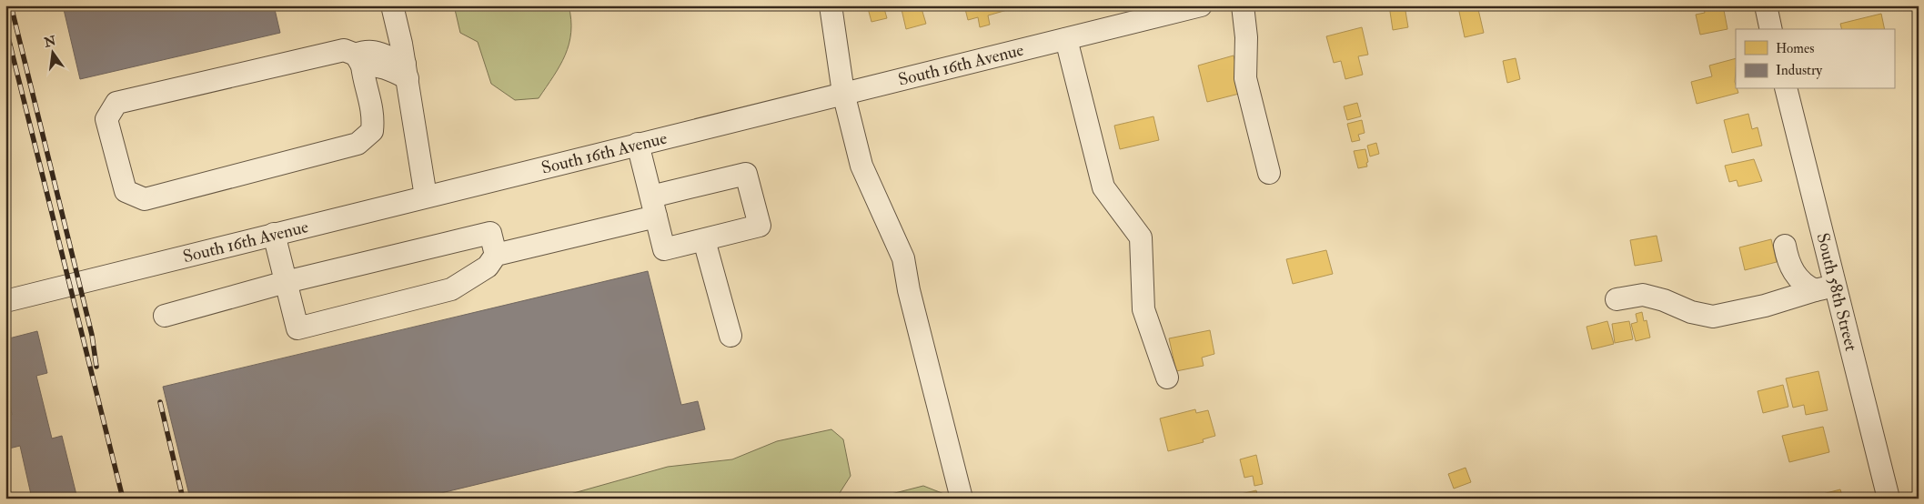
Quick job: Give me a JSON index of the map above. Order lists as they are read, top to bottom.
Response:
{
  "streets": {
    "street": ["South 16th Avenue", "South 58th Street"]
  },
  "legend": ["Homes", "Industry"],
  "north": "top"
}
